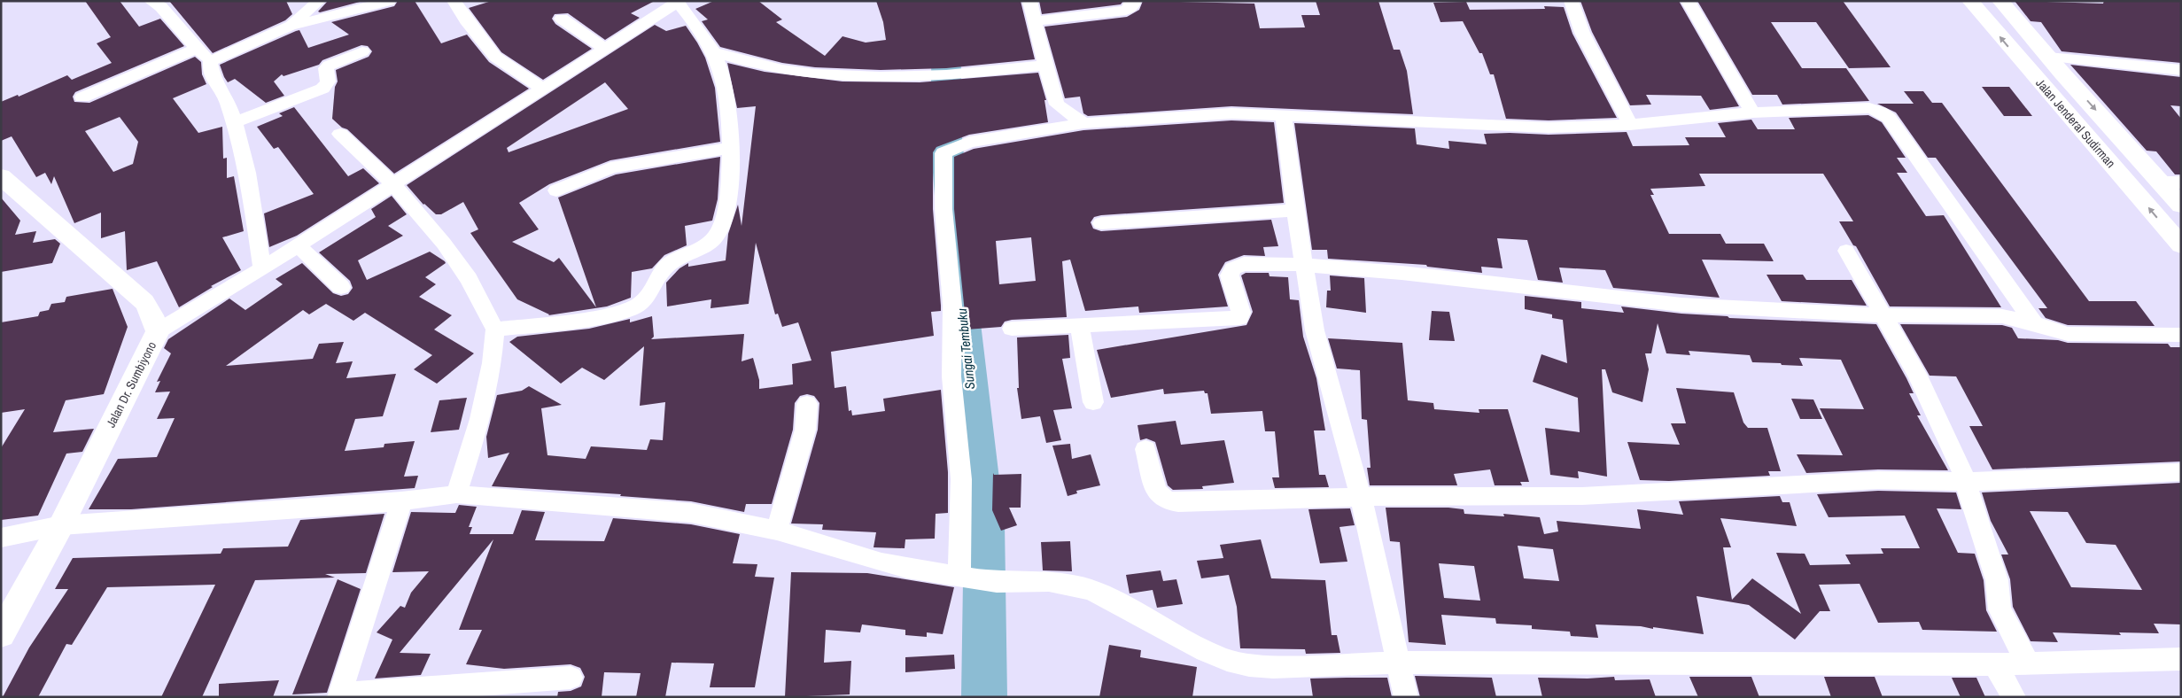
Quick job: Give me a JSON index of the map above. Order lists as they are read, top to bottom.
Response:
{
  "streets": {
    "main road": ["Jalan Jenderal Sudirman", "Jalan Dr. Sumbiyono"]
  },
  "water": ["Sungai Tembuku"]
}
